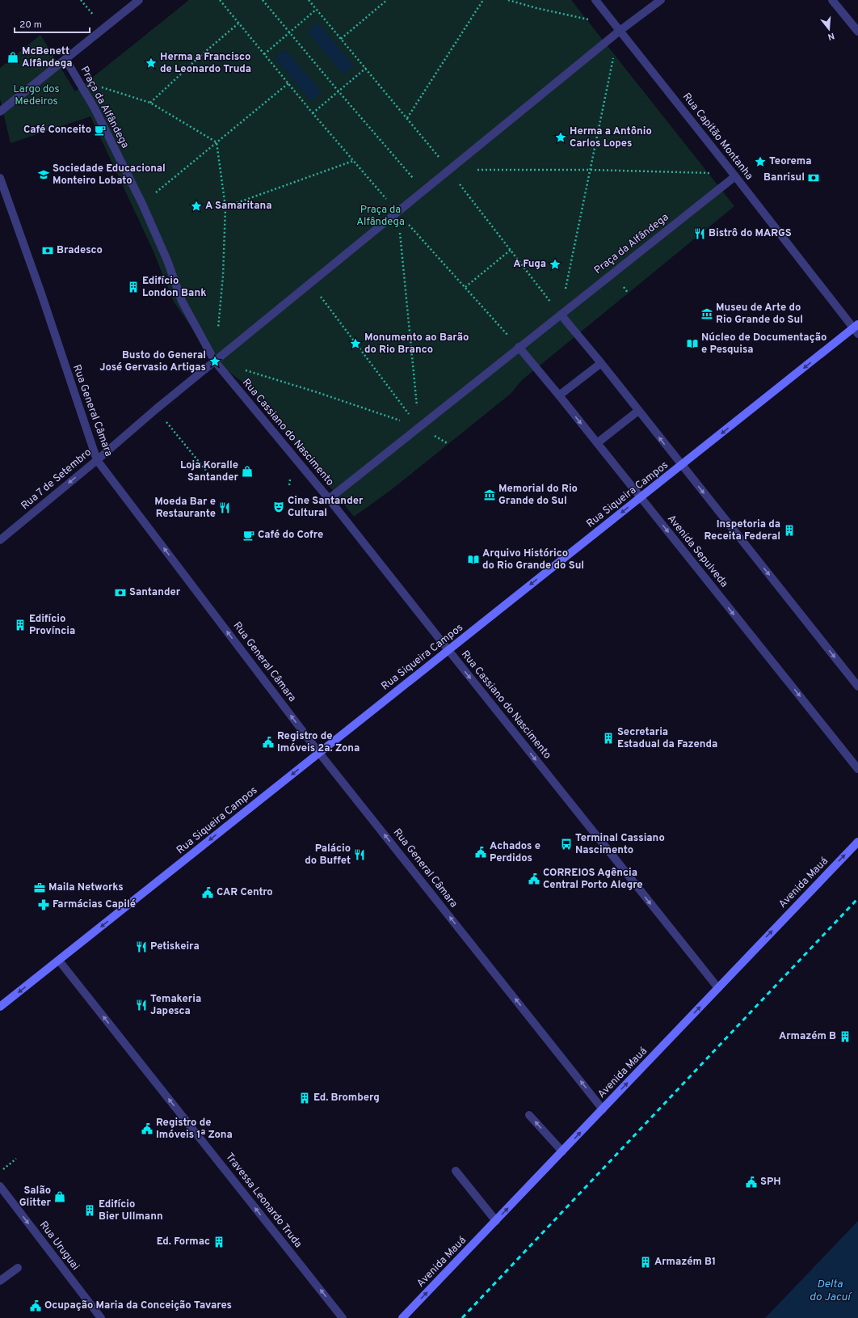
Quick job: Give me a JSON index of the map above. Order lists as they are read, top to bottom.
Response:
{
  "streets": {
    "main road": ["Rua Siqueira Campos", "Avenida Mauá"],
    "street": [
      "Praça da Alfândega",
      "Rua Capitão Montanha",
      "Rua General Câmara",
      "Rua Cassiano do Nascimento",
      "Rua 7 de Setembro",
      "Avenida Sepulveda",
      "Travessa Leonardo Truda",
      "Rua Uruguai"
    ]
  },
  "crossings": [
    ["Praça da Alfândega", "Rua Capitão Montanha"],
    ["Praça da Alfândega", "Rua Cassiano do Nascimento"],
    ["Praça da Alfândega", "Rua 7 de Setembro"],
    ["Praça da Alfândega", "Avenida Sepulveda"],
    ["Rua Capitão Montanha", "Rua Siqueira Campos"],
    ["Rua General Câmara", "Rua 7 de Setembro"],
    ["Rua General Câmara", "Rua Siqueira Campos"],
    ["Rua General Câmara", "Avenida Mauá"],
    ["Rua Cassiano do Nascimento", "Rua 7 de Setembro"],
    ["Rua Cassiano do Nascimento", "Rua Siqueira Campos"],
    ["Rua Cassiano do Nascimento", "Avenida Mauá"],
    ["Rua Siqueira Campos", "Avenida Sepulveda"],
    ["Rua Siqueira Campos", "Travessa Leonardo Truda"]
  ],
  "one_way": [
    "Rua General Câmara",
    "Rua Cassiano do Nascimento",
    "Rua 7 de Setembro",
    "Rua Siqueira Campos",
    "Avenida Mauá",
    "Travessa Leonardo Truda",
    "Rua Uruguai"
  ],
  "water": ["Delta do Jacuí"],
  "parks": ["Largo dos Medeiros", "Praça da Alfândega"],
  "places": {
    "shop": ["McBenett Alfândega", "Loja Koralle Santander", "Salão Glitter"],
    "place": [
      "Herma a Francisco de Leonardo Truda",
      "Herma a Antônio Carlos Lopes",
      "Teorema",
      "A Samaritana",
      "A Fuga",
      "Monumento ao Barão do Rio Branco",
      "Busto do General José Gervasio Artigas"
    ],
    "cafe": ["Café Conceito", "Café do Cofre"],
    "school or university": ["Sociedade Educacional Monteiro Lobato"],
    "bank": ["Banrisul", "Bradesco", "Santander"],
    "restaurant": [
      "Bistrô do MARGS",
      "Moeda Bar e Restaurante",
      "Palácio do Buffet",
      "Petiskeira",
      "Temakeria Japesca"
    ],
    "building": [
      "Edifício London Bank",
      "Inspetoria da Receita Federal",
      "Edifício Província",
      "Secretaria Estadual da Fazenda",
      "Armazém B",
      "Ed. Bromberg",
      "Edifício Bier Ullmann",
      "Ed. Formac",
      "Armazém B1"
    ],
    "museum": ["Museu de Arte do Rio Grande do Sul", "Memorial do Rio Grande do Sul"],
    "library": ["Núcleo de Documentação e Pesquisa", "Arquivo Histórico do Rio Grande do Sul"],
    "theatre": ["Cine Santander Cultural"],
    "public building": [
      "Registro de Imóveis 2a. Zona",
      "Achados e Perdidos",
      "CORREIOS Agência Central Porto Alegre",
      "CAR Centro",
      "Registro de Imóveis 1ª Zona",
      "SPH",
      "Ocupação Maria da Conceição Tavares"
    ],
    "bus stop": ["Terminal Cassiano Nascimento"],
    "office": ["Maila Networks"],
    "pharmacy": ["Farmácias Capilé"]
  },
  "scale_bar": "20 m",
  "north": "bottom"
}
